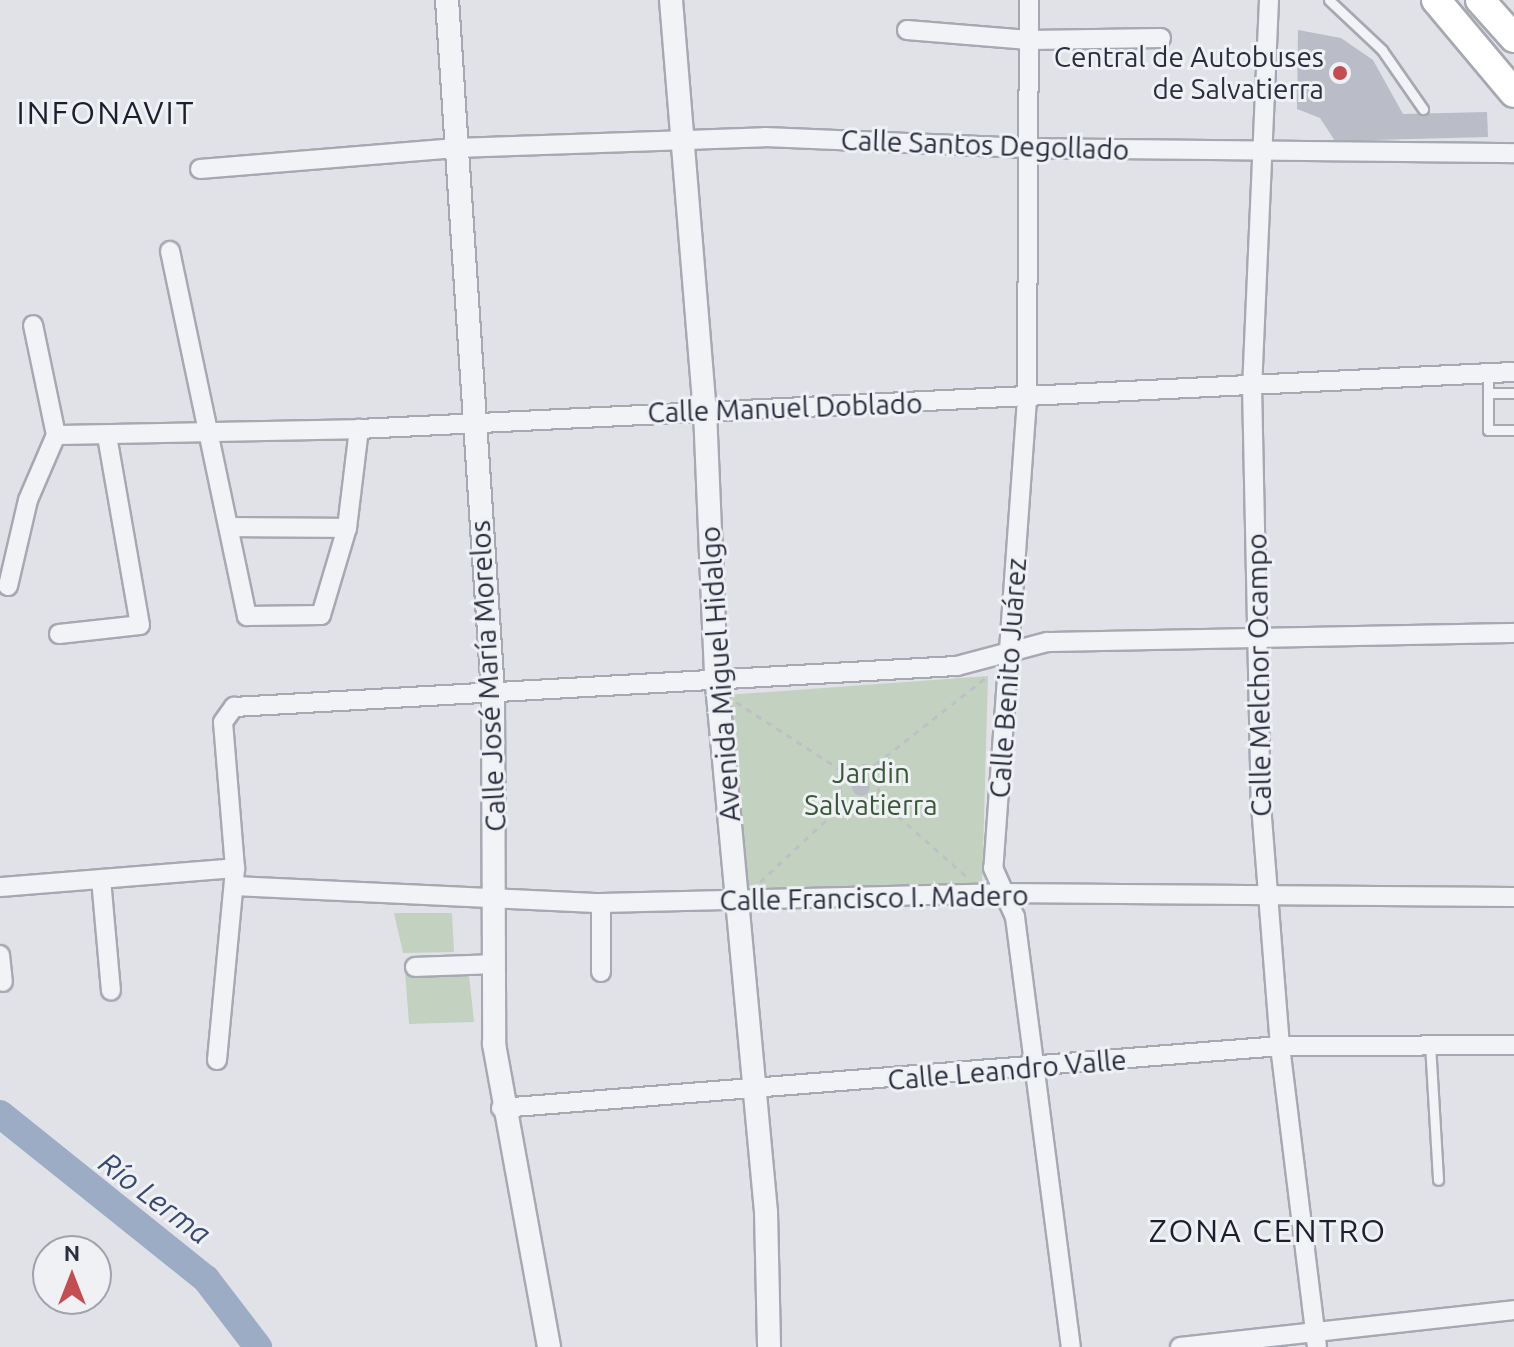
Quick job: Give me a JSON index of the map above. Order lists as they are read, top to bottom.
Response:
{
  "streets": {
    "street": [
      "Calle Santos Degollado",
      "Calle Manuel Doblado",
      "Avenida Miguel Hidalgo",
      "Calle Melchor Ocampo",
      "Calle José María Morelos",
      "Calle Benito Juárez",
      "Calle Francisco I. Madero",
      "Calle Leandro Valle"
    ]
  },
  "crossings": [
    ["Calle Santos Degollado", "Avenida Miguel Hidalgo"],
    ["Calle Santos Degollado", "Calle Melchor Ocampo"],
    ["Calle Santos Degollado", "Calle José María Morelos"],
    ["Calle Santos Degollado", "Calle Benito Juárez"],
    ["Calle Manuel Doblado", "Avenida Miguel Hidalgo"],
    ["Calle Manuel Doblado", "Calle Melchor Ocampo"],
    ["Calle Manuel Doblado", "Calle José María Morelos"],
    ["Calle Manuel Doblado", "Calle Benito Juárez"],
    ["Avenida Miguel Hidalgo", "Calle Francisco I. Madero"],
    ["Avenida Miguel Hidalgo", "Calle Leandro Valle"],
    ["Calle Melchor Ocampo", "Calle Francisco I. Madero"],
    ["Calle Melchor Ocampo", "Calle Leandro Valle"],
    ["Calle José María Morelos", "Calle Francisco I. Madero"],
    ["Calle José María Morelos", "Calle Leandro Valle"],
    ["Calle Benito Juárez", "Calle Francisco I. Madero"],
    ["Calle Benito Juárez", "Calle Leandro Valle"]
  ],
  "districts": ["INFONAVIT", "ZONA CENTRO"],
  "water": ["Río Lerma"],
  "parks": ["Jardin Salvatierra"],
  "places": ["Central de Autobuses de Salvatierra"],
  "north": "top"
}
